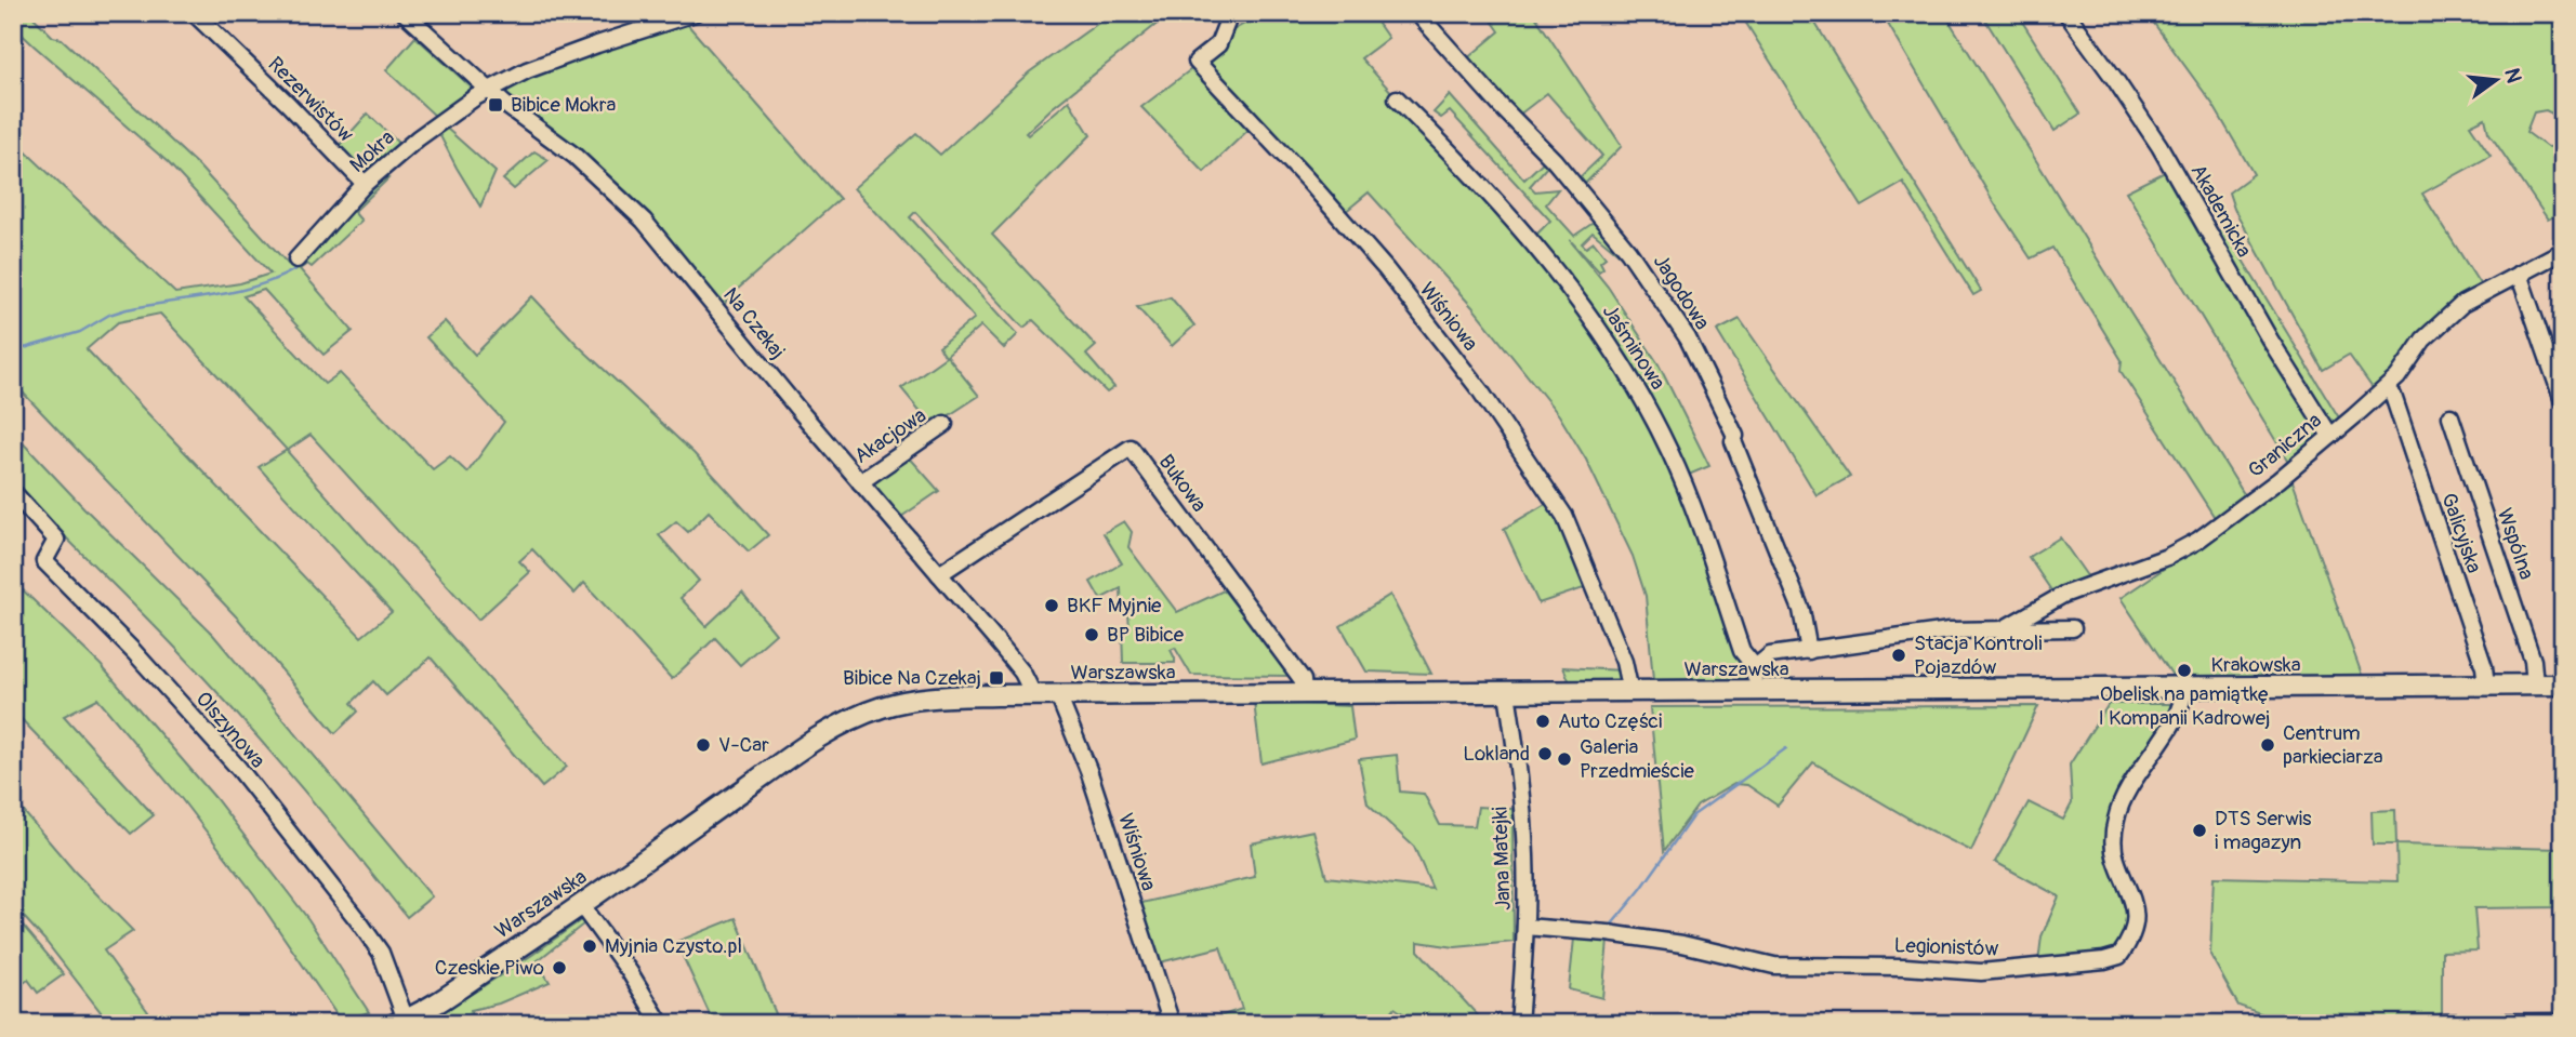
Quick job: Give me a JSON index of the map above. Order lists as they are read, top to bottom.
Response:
{
  "streets": {
    "main road": ["Krakowska", "Warszawska"],
    "street": [
      "Rezerwistów",
      "Mokra",
      "Akademicka",
      "Jagodowa",
      "Wiśniowa",
      "Na Czekaj",
      "Jaśminowa",
      "Akacjowa",
      "Graniczna",
      "Bukowa",
      "Galicyjska",
      "Wspólna",
      "Olszynowa",
      "Jana Matejki",
      "Legionistów"
    ]
  },
  "crossings": [
    ["Rezerwistów", "Mokra"],
    ["Mokra", "Na Czekaj"],
    ["Akademicka", "Graniczna"],
    ["Jagodowa", "Graniczna"],
    ["Wiśniowa", "Warszawska"],
    ["Na Czekaj", "Akacjowa"],
    ["Na Czekaj", "Bukowa"],
    ["Na Czekaj", "Warszawska"],
    ["Jaśminowa", "Graniczna"],
    ["Bukowa", "Warszawska"],
    ["Galicyjska", "Krakowska"],
    ["Wspólna", "Krakowska"],
    ["Krakowska", "Warszawska"],
    ["Krakowska", "Legionistów"],
    ["Warszawska", "Olszynowa"],
    ["Warszawska", "Jana Matejki"],
    ["Jana Matejki", "Legionistów"]
  ],
  "places": {
    "transit": ["Bibice Mokra", "Bibice Na Czekaj"],
    "other": [
      "BKF Myjnie",
      "BP Bibice",
      "Stacja Kontroli Pojazdów",
      "Obelisk na pamiątkę I Kompanii Kadrowej",
      "Auto Części",
      "V-Car",
      "Centrum parkieciarza",
      "Lokland",
      "Galeria Przedmieście",
      "DTS Serwis i magazyn",
      "Myjnia Czysto.pl",
      "Czeskie Piwo"
    ]
  },
  "north": "right"
}
